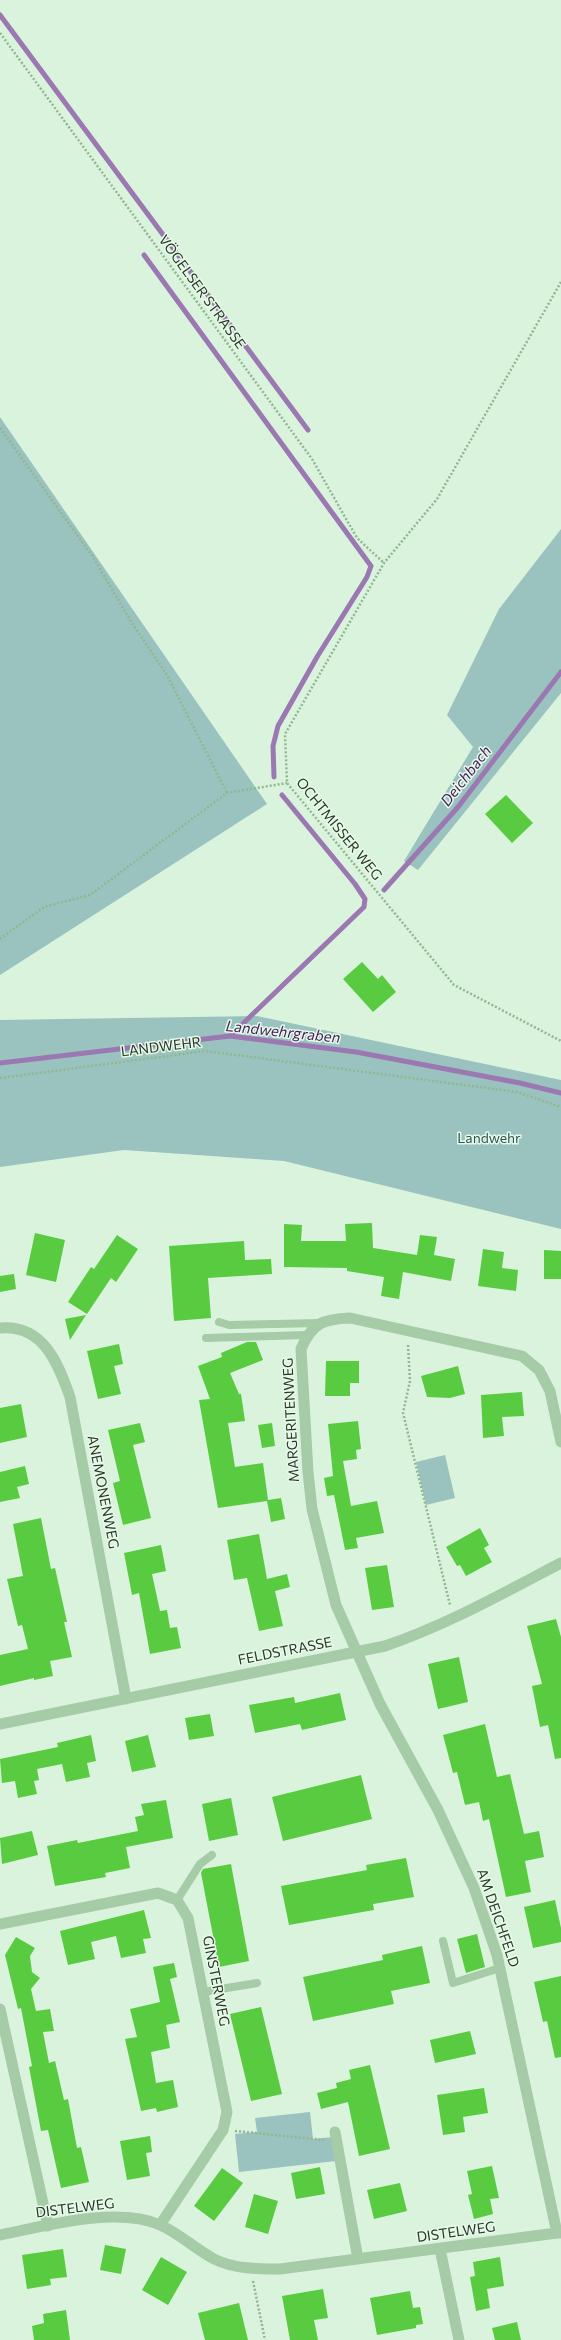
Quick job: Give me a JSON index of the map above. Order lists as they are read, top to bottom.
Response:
{
  "streets": {
    "street": [
      "MARGERITENWEG",
      "ANEMONENWEG",
      "FELDSTRASSE",
      "AM DEICHFELD",
      "GINSTERWEG",
      "DISTELWEG"
    ],
    "path": ["VÖGELSER STRASSE", "OCHTMISSER WEG", "LANDWEHR"]
  },
  "crossings": [
    ["VÖGELSER STRASSE", "OCHTMISSER WEG"],
    ["MARGERITENWEG", "FELDSTRASSE"],
    ["MARGERITENWEG", "AM DEICHFELD"],
    ["ANEMONENWEG", "FELDSTRASSE"],
    ["FELDSTRASSE", "AM DEICHFELD"],
    ["AM DEICHFELD", "DISTELWEG"],
    ["GINSTERWEG", "DISTELWEG"]
  ],
  "water": ["Deichbach", "Landwehrgraben"],
  "parks": ["Landwehr"]
}
